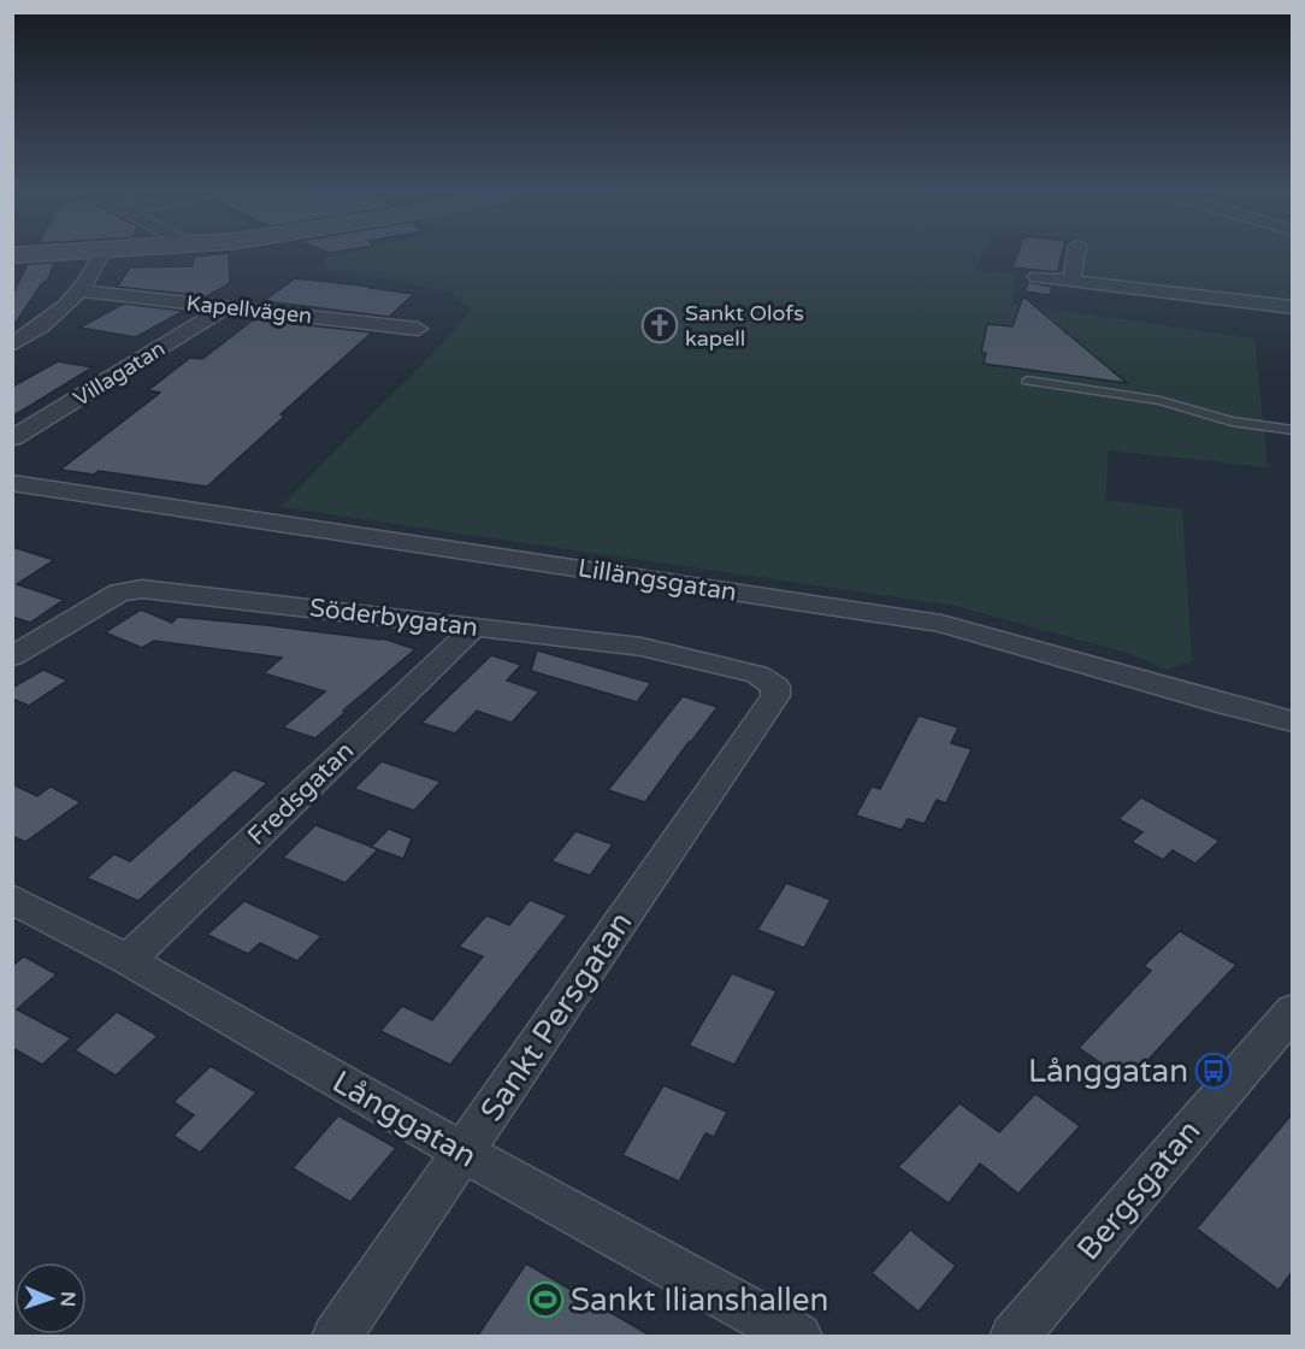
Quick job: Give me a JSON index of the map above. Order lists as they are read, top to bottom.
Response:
{
  "streets": {
    "street": [
      "Kapellvägen",
      "Villagatan",
      "Lillängsgatan",
      "Söderbygatan",
      "Fredsgatan",
      "Sankt Persgatan",
      "Långgatan",
      "Bergsgatan"
    ]
  },
  "crossings": [
    ["Kapellvägen", "Villagatan"],
    ["Söderbygatan", "Fredsgatan"],
    ["Söderbygatan", "Sankt Persgatan"],
    ["Fredsgatan", "Långgatan"],
    ["Sankt Persgatan", "Långgatan"]
  ],
  "places": {
    "church": ["Sankt Olofs kapell"],
    "bus stop": ["Långgatan"],
    "sports": ["Sankt Ilianshallen"]
  },
  "north": "right"
}
